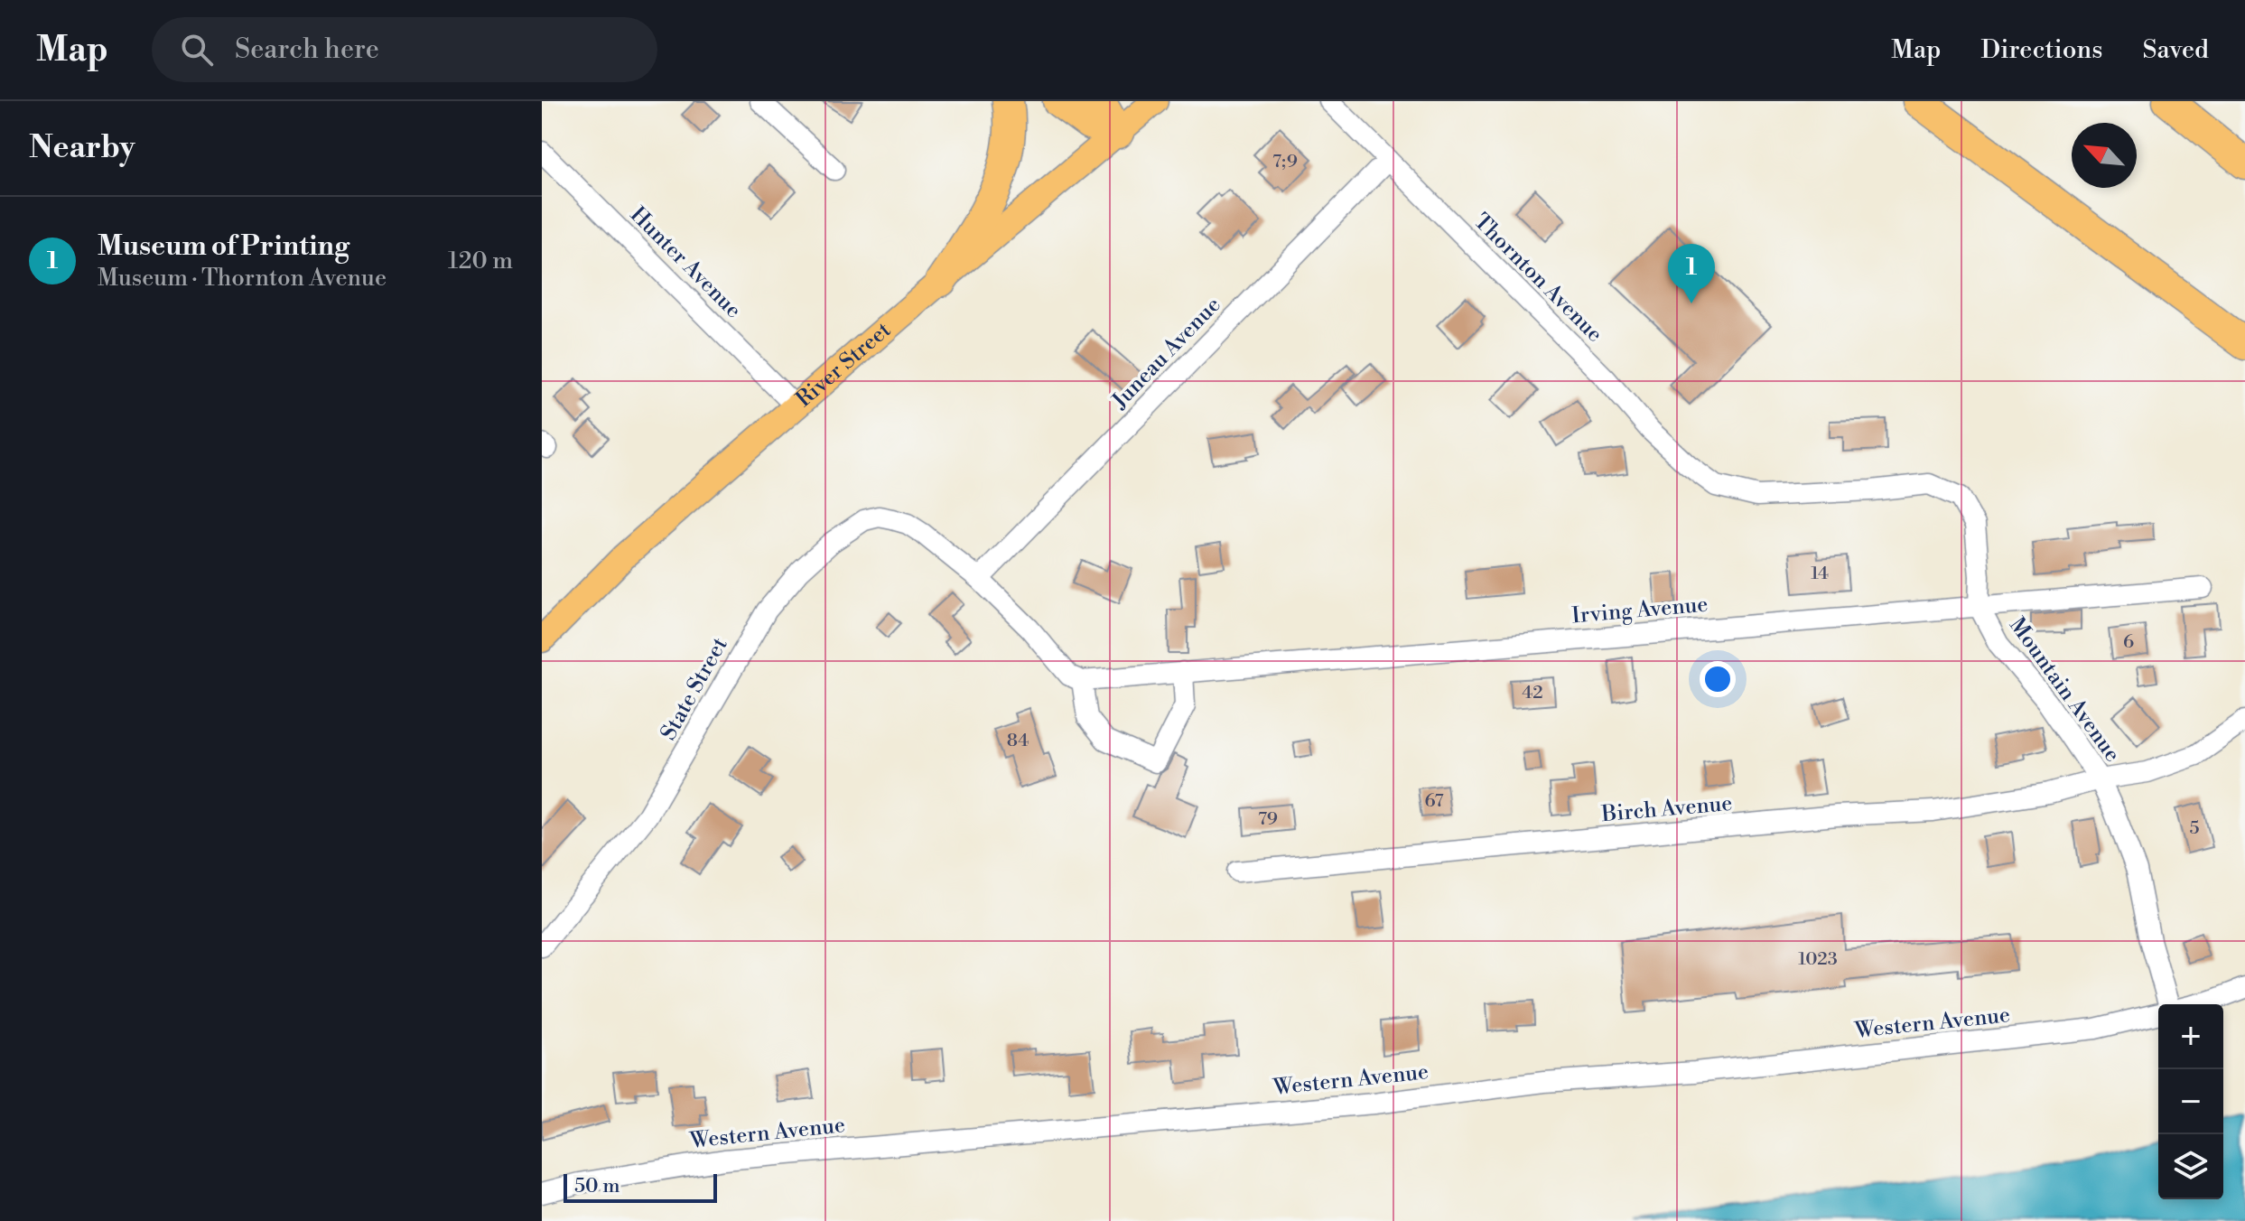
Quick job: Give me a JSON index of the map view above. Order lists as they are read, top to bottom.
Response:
{
  "streets": {
    "main road": ["River Street"],
    "street": [
      "Hunter Avenue",
      "Thornton Avenue",
      "Juneau Avenue",
      "Irving Avenue",
      "State Street",
      "Mountain Avenue",
      "Birch Avenue",
      "Western Avenue"
    ]
  },
  "crossings": [
    ["Hunter Avenue", "River Street"],
    ["Thornton Avenue", "Juneau Avenue"],
    ["Thornton Avenue", "Irving Avenue"],
    ["Thornton Avenue", "Mountain Avenue"],
    ["Juneau Avenue", "State Street"],
    ["Irving Avenue", "State Street"],
    ["Irving Avenue", "Mountain Avenue"],
    ["Mountain Avenue", "Birch Avenue"]
  ],
  "house_numbers": [
    "7;9",
    "14",
    "6",
    "42",
    "84",
    "67",
    "79",
    "5",
    "1023"
  ],
  "scale_bar": "50 m",
  "north": "top left",
  "page": {
    "header": "Map",
    "search": "Search here",
    "nav": ["Map", "Directions", "Saved"],
    "heading": "Nearby",
    "list": [
      {
        "mark": "1",
        "name": "Museum of Printing",
        "note": "Museum · Thornton Avenue",
        "value": "120 m"
      }
    ],
    "pins": "1",
    "map_buttons": ["+", "−"],
    "scale": "50 m"
  }
}
